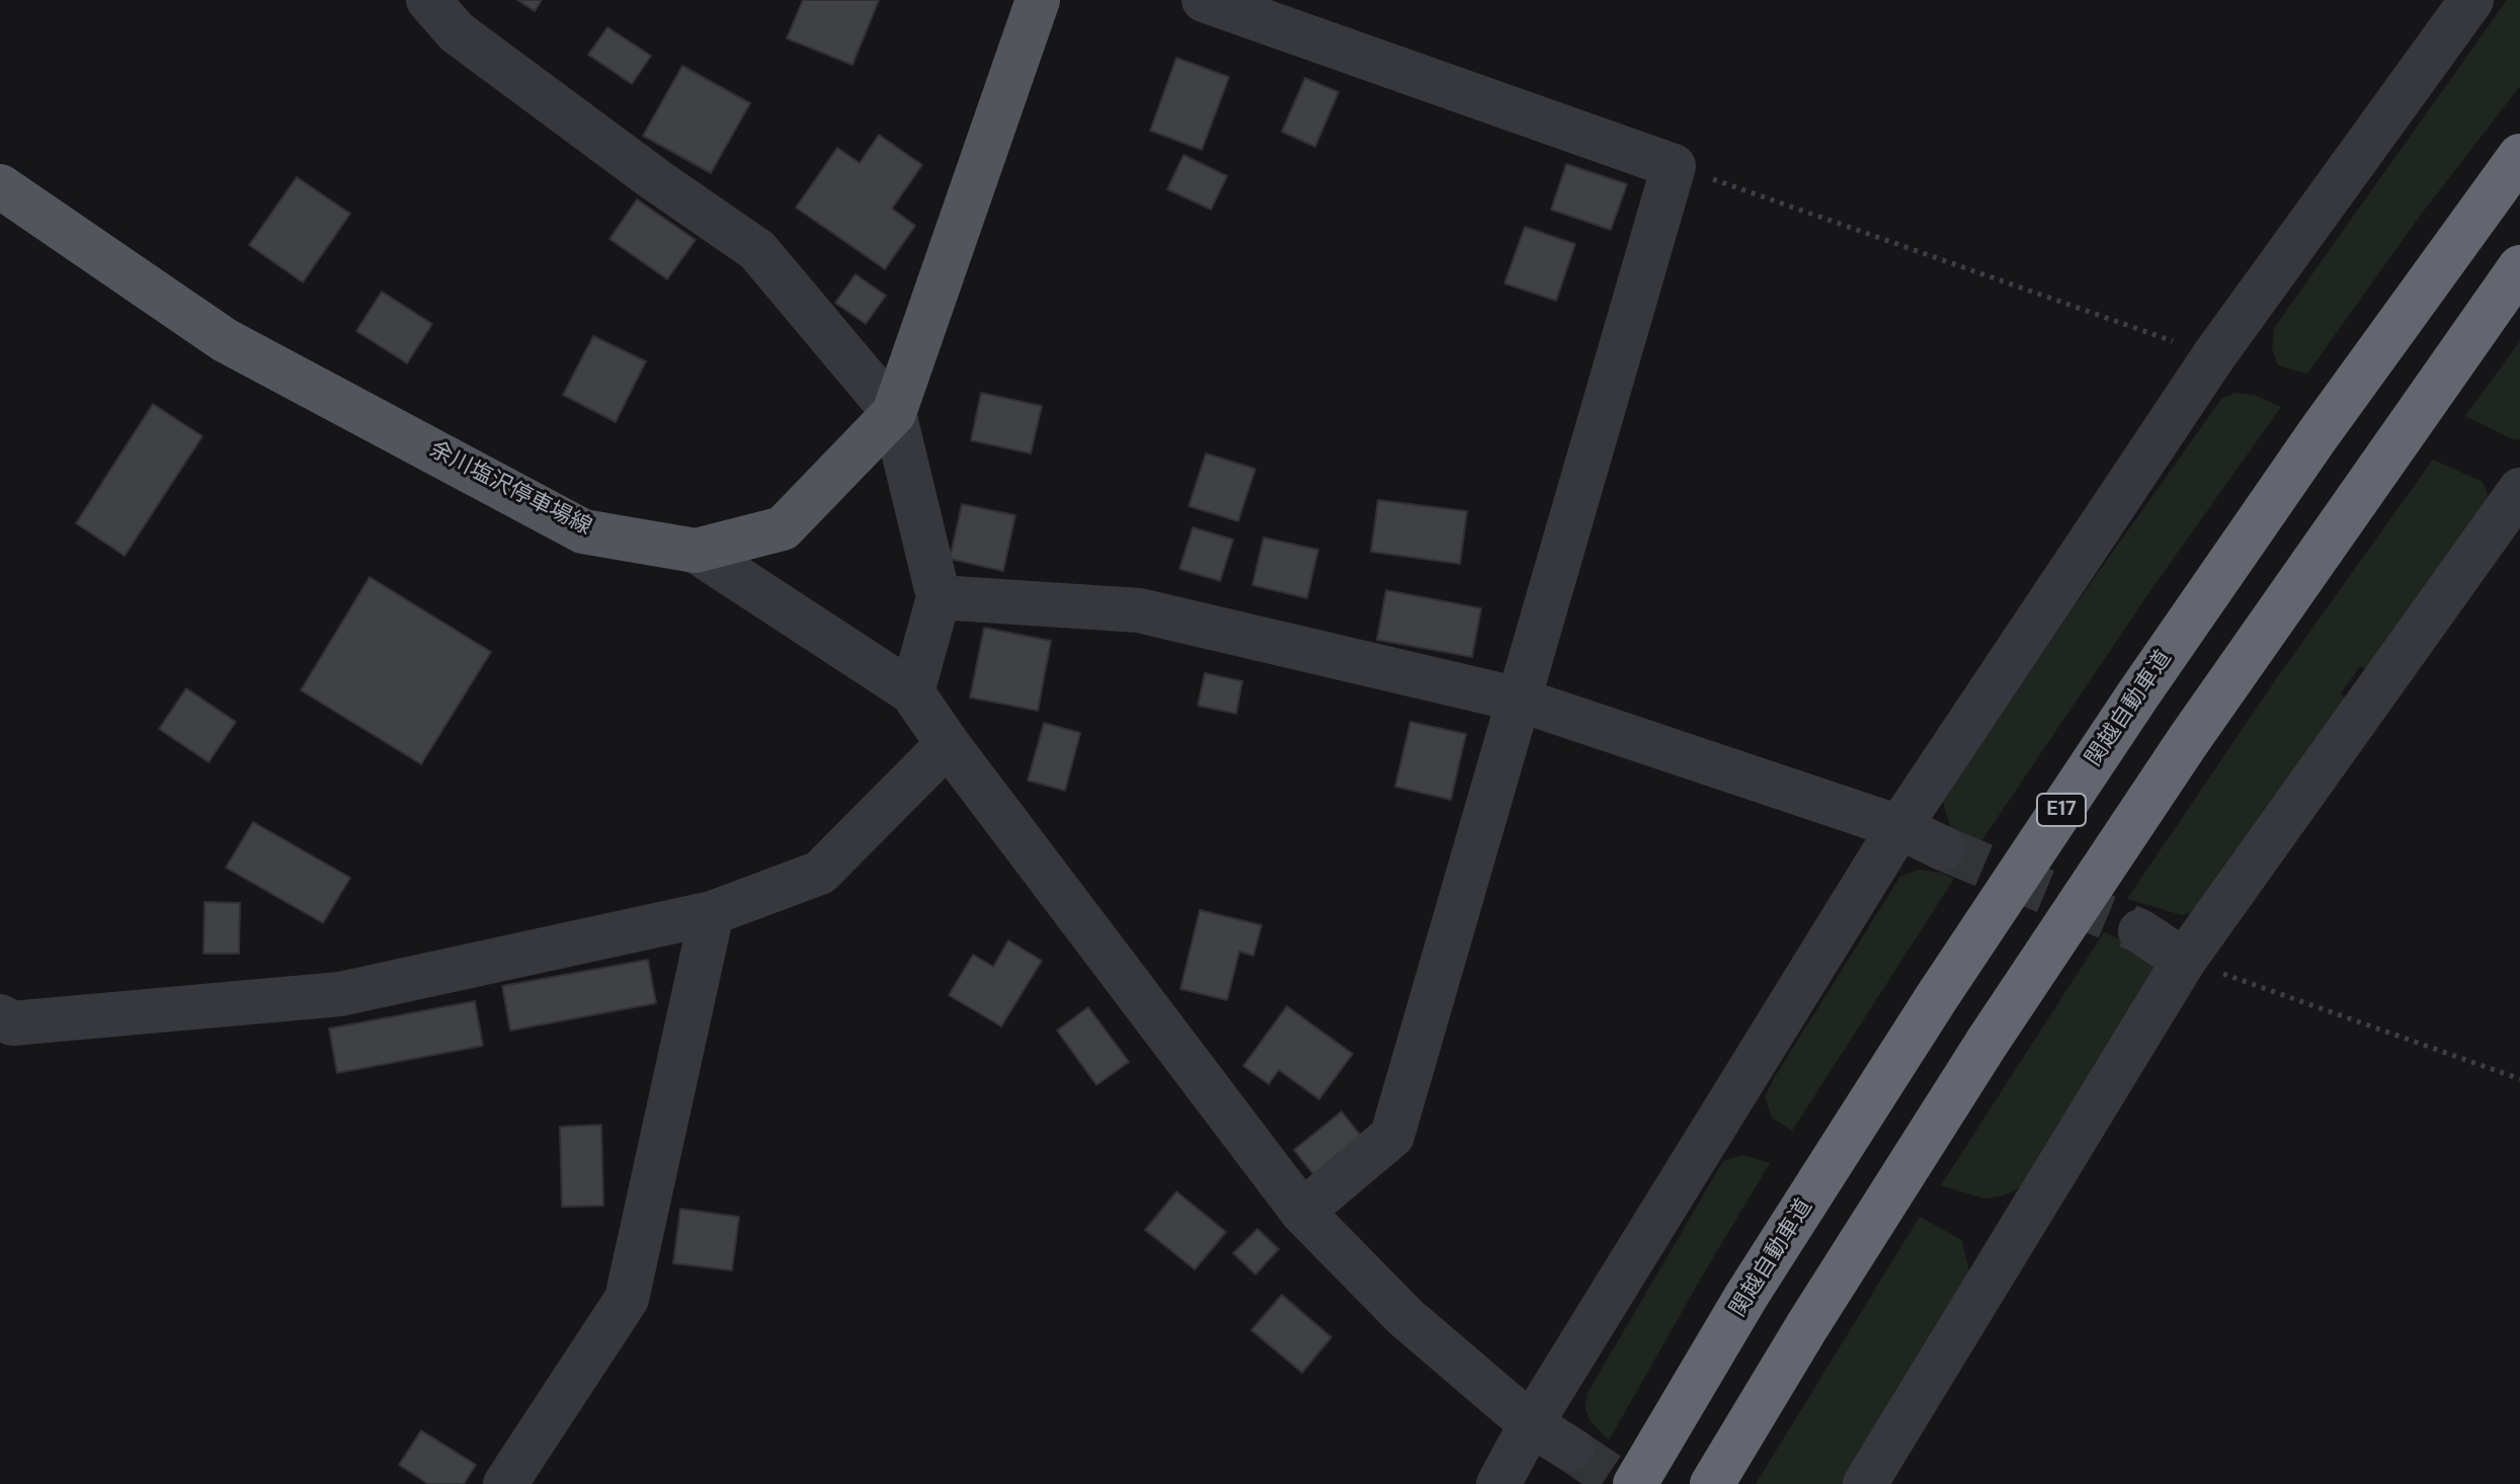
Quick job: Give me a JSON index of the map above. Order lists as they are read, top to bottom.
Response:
{
  "streets": {
    "highway": ["関越自動車道", "E17"],
    "main road": ["余川塩沢停車場線"]
  }
}
